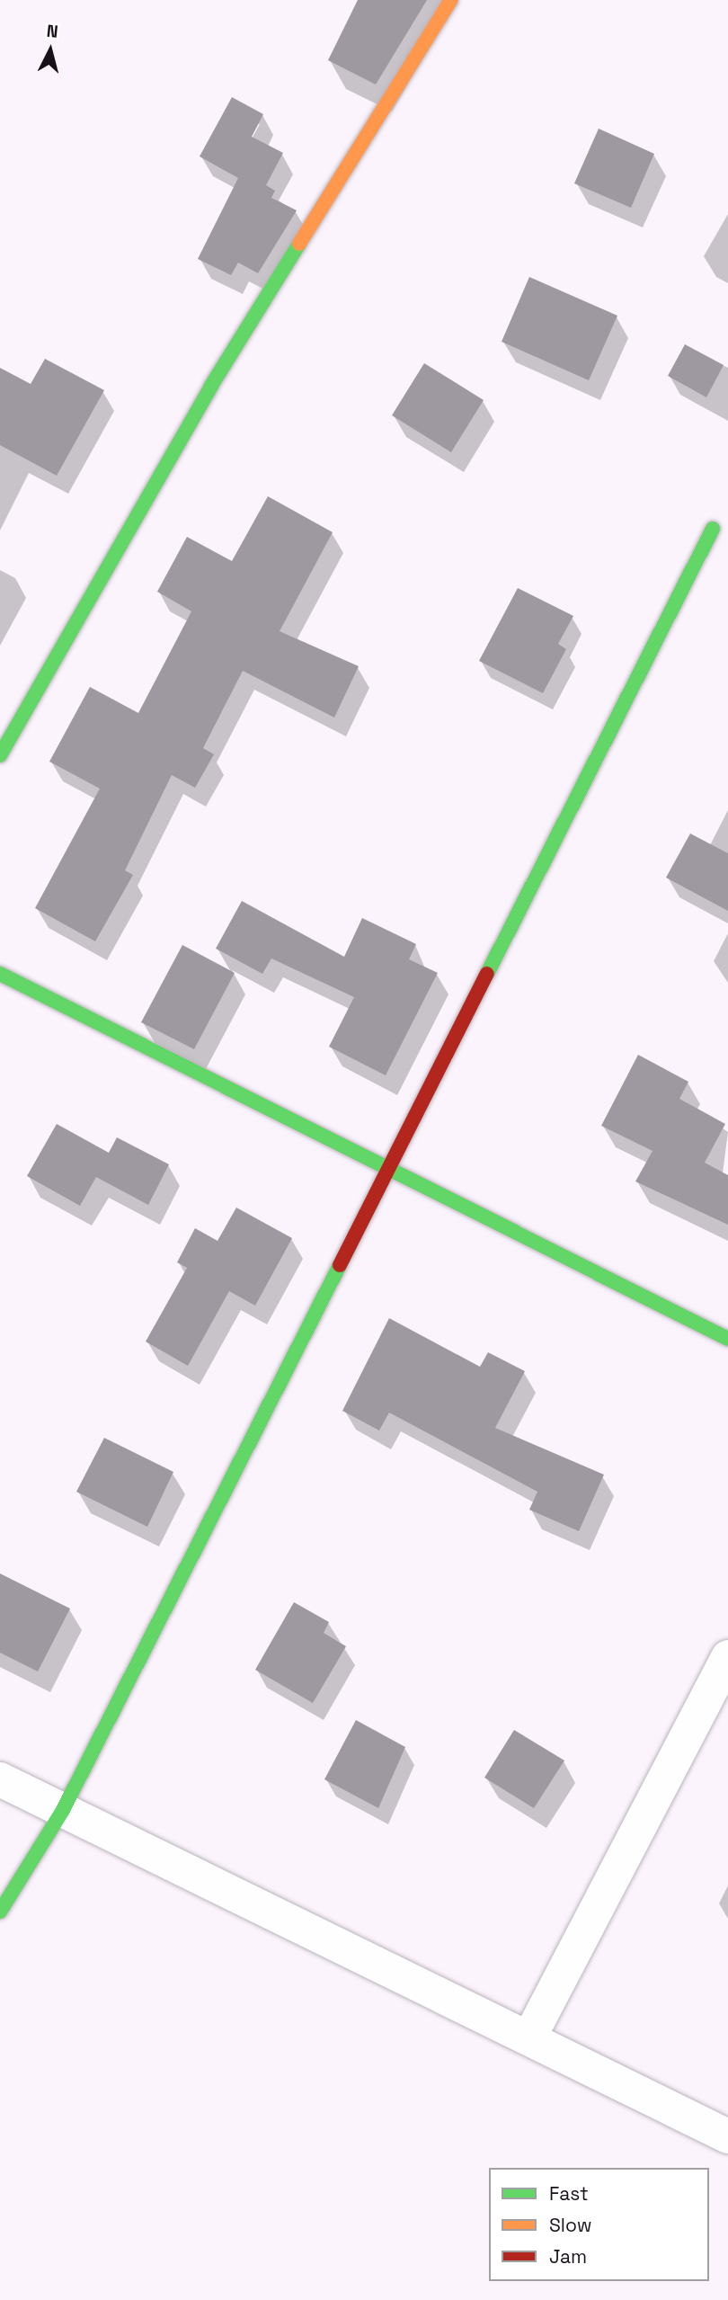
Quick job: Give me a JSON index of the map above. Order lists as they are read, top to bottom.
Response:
{
  "legend": ["Fast", "Slow", "Jam"],
  "north": "top"
}
